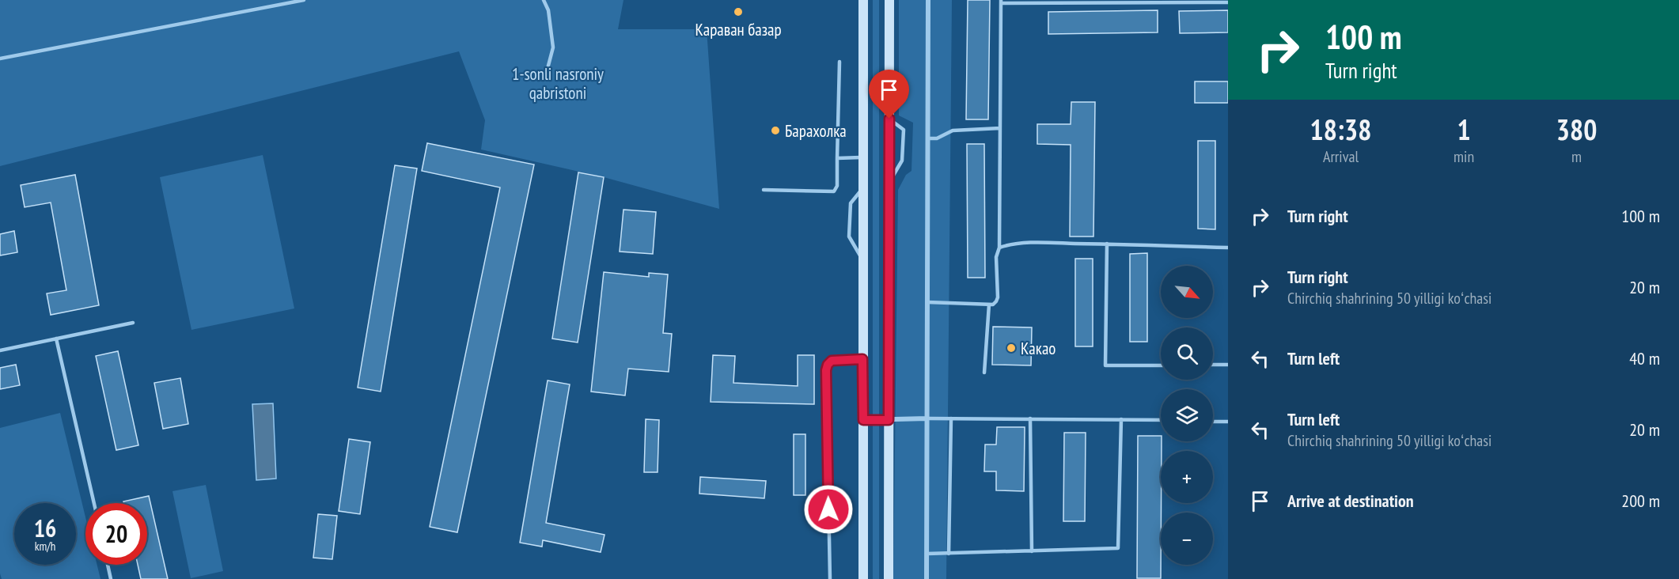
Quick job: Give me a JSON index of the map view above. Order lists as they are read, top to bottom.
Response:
{
  "parks": ["1-sonli nasroniy qabristoni"],
  "places": ["Караван базар", "Барахолка", "Какао"],
  "north": "bottom right",
  "page": {
    "turn": ["100 m", "Turn right"],
    "eta": [
      "18:38",
      "Arrival",
      "1",
      "min",
      "380",
      "m"
    ],
    "list": [
      {
        "name": "Turn right",
        "value": "100 m"
      },
      {
        "name": "Turn right",
        "note": "Chirchiq shahrining 50 yilligi koʻchasi",
        "value": "20 m"
      },
      {
        "name": "Turn left",
        "value": "40 m"
      },
      {
        "name": "Turn left",
        "note": "Chirchiq shahrining 50 yilligi koʻchasi",
        "value": "20 m"
      },
      {
        "name": "Arrive at destination",
        "value": "200 m"
      }
    ],
    "map_buttons": ["+", "−"],
    "speed": "16 km/h",
    "limit": "20"
  }
}
